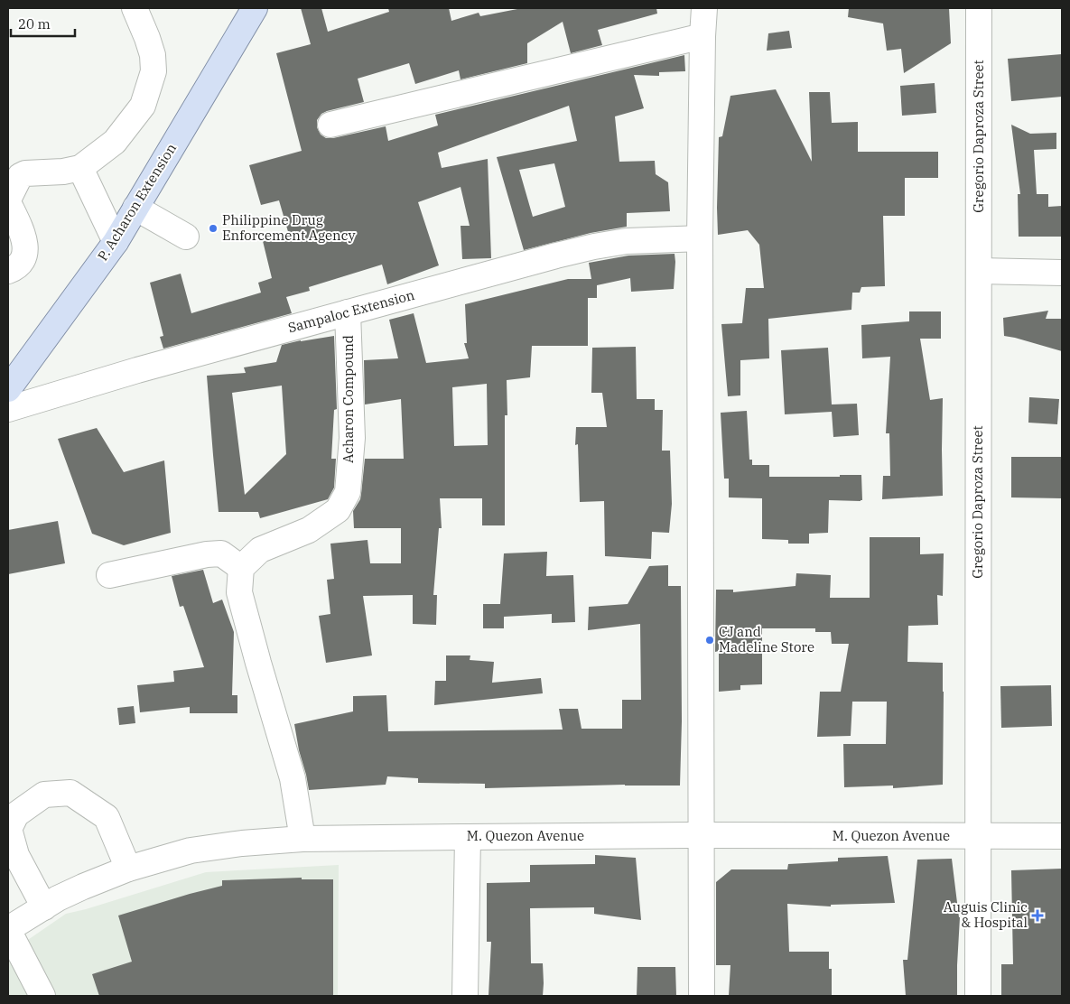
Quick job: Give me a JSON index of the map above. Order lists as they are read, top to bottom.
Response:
{
  "streets": {
    "main road": ["P. Acharon Extension"],
    "street": [
      "Gregorio Daproza Street",
      "Sampaloc Extension",
      "Acharon Compound",
      "M. Quezon Avenue"
    ]
  },
  "crossings": [
    ["Gregorio Daproza Street", "M. Quezon Avenue"],
    ["Sampaloc Extension", "Acharon Compound"]
  ],
  "places": {
    "other": ["Philippine Drug Enforcement Agency", "CJ and Madeline Store"],
    "health": ["Auguis Clinic & Hospital"]
  },
  "scale_bar": "20 m"
}
